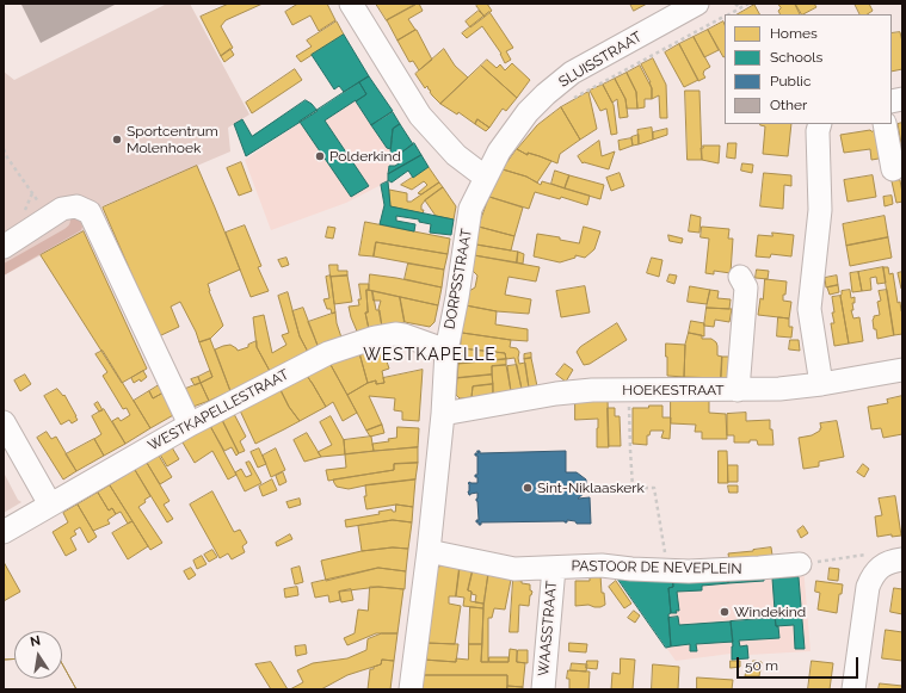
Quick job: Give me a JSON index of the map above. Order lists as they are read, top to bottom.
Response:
{
  "streets": {
    "street": [
      "SLUISSTRAAT",
      "DORPSSTRAAT",
      "HOEKESTRAAT",
      "WESTKAPELLESTRAAT",
      "PASTOOR DE NEVEPLEIN",
      "WAASSTRAAT"
    ]
  },
  "crossings": [
    ["SLUISSTRAAT", "DORPSSTRAAT"],
    ["DORPSSTRAAT", "HOEKESTRAAT"],
    ["DORPSSTRAAT", "WESTKAPELLESTRAAT"],
    ["DORPSSTRAAT", "PASTOOR DE NEVEPLEIN"],
    ["PASTOOR DE NEVEPLEIN", "WAASSTRAAT"]
  ],
  "districts": ["WESTKAPELLE"],
  "places": [
    "Sportcentrum Molenhoek",
    "Polderkind",
    "Sint-Niklaaskerk",
    "Windekind"
  ],
  "legend": [
    "Homes",
    "Schools",
    "Public",
    "Other"
  ],
  "scale_bar": "50 m",
  "north": "top"
}
